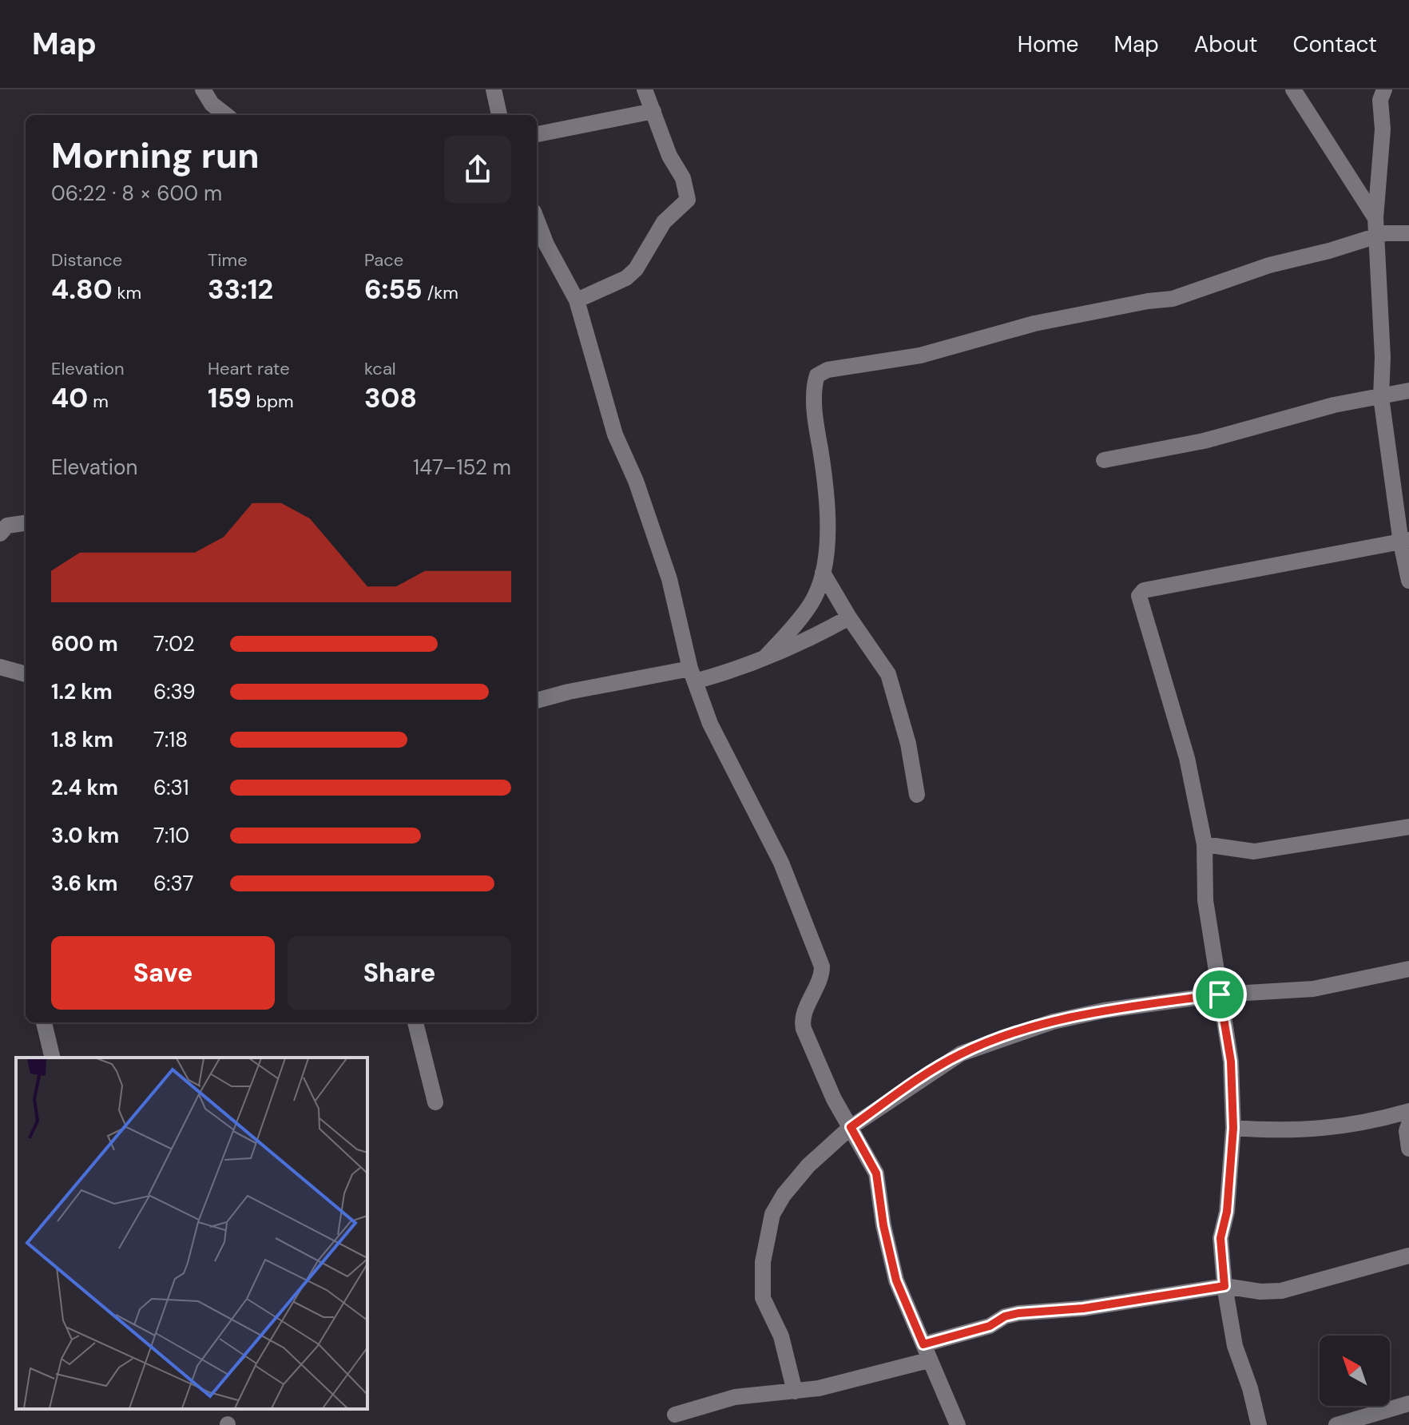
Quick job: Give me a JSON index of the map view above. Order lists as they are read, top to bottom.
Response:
{
  "north": "top left",
  "page": {
    "header": "Map",
    "nav": [
      "Home",
      "Map",
      "About",
      "Contact"
    ],
    "heading": ["Morning run", "06:22 · 8 × 600 m"],
    "stats": [
      ["Distance", "4.80 km"],
      ["Time", "33:12"],
      ["Pace", "6:55 /km"],
      ["Elevation", "40 m"],
      ["Heart rate", "159 bpm"],
      ["kcal", "308"]
    ],
    "chart": ["Elevation", "147–152 m"],
    "list": [
      {
        "name": "600 m",
        "note": "7:02"
      },
      {
        "name": "1.2 km",
        "note": "6:39"
      },
      {
        "name": "1.8 km",
        "note": "7:18"
      },
      {
        "name": "2.4 km",
        "note": "6:31"
      },
      {
        "name": "3.0 km",
        "note": "7:10"
      },
      {
        "name": "3.6 km",
        "note": "6:37"
      }
    ],
    "buttons": ["Save", "Share"]
  }
}
